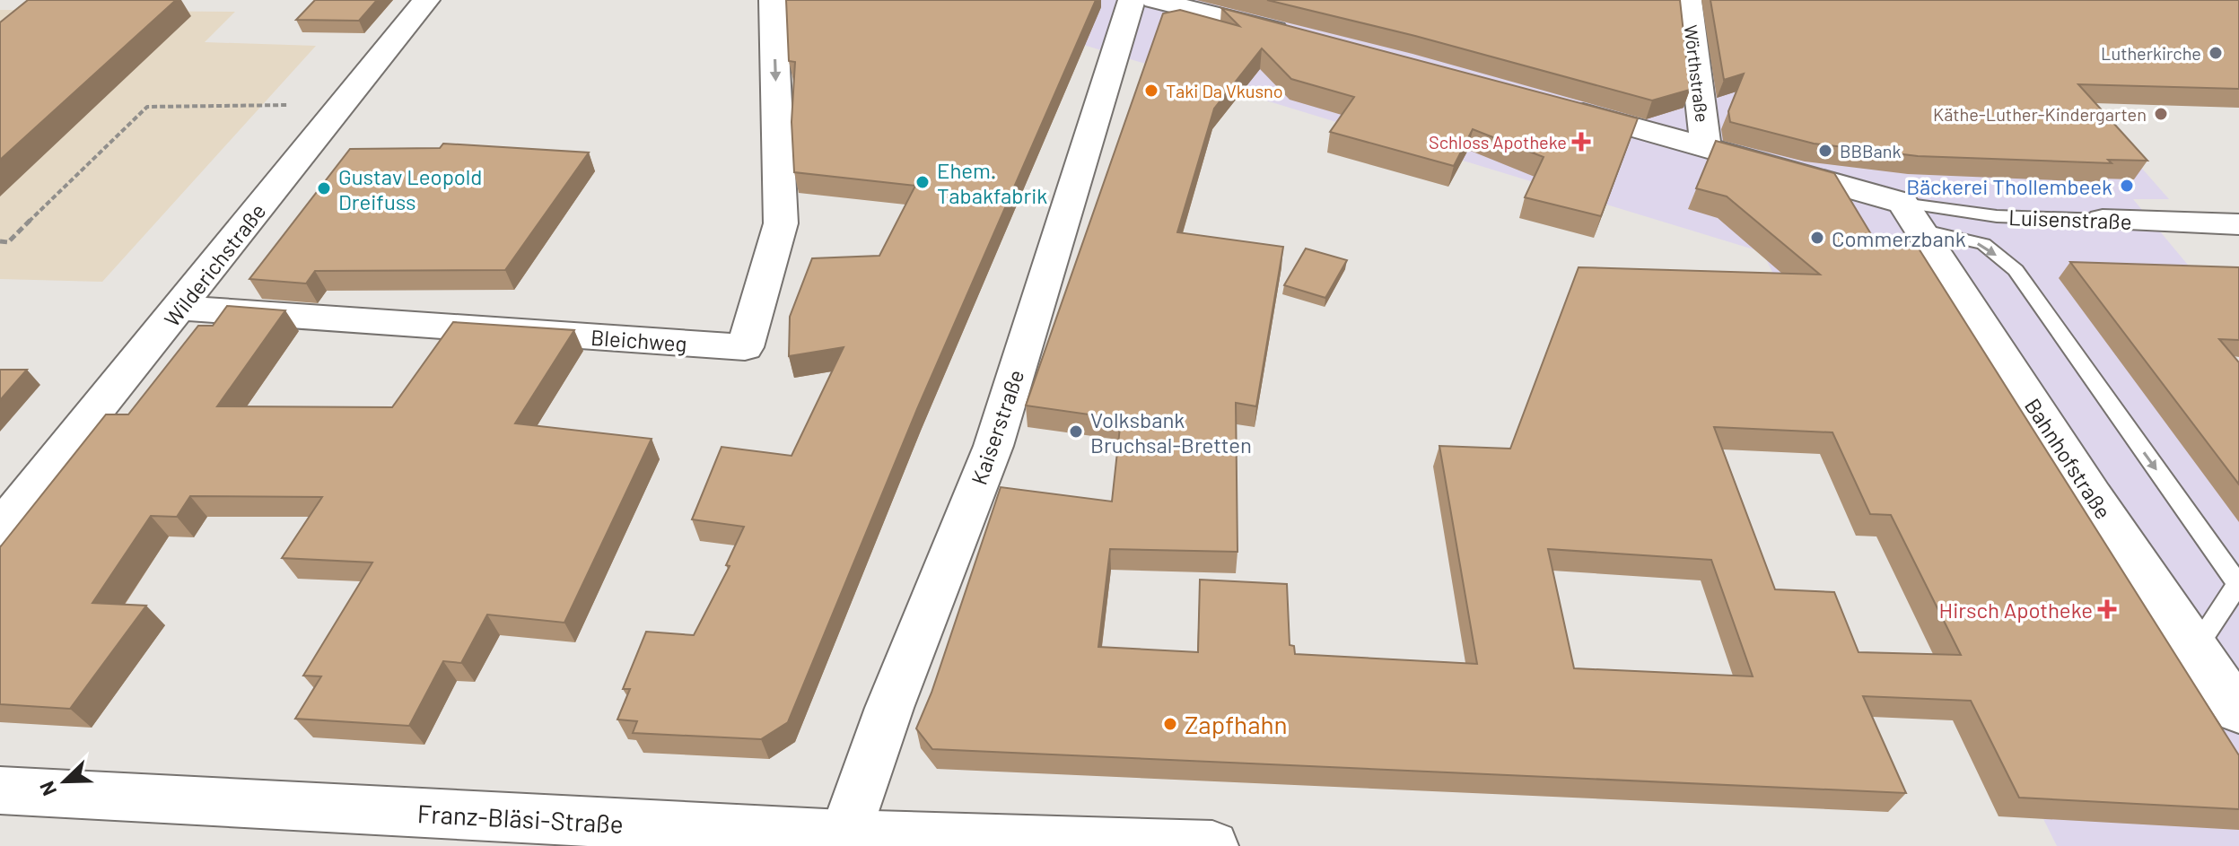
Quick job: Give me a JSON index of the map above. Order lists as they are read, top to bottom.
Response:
{
  "streets": {
    "street": [
      "Wörthstraße",
      "Luisenstraße",
      "Wilderichstraße",
      "Bleichweg",
      "Kaiserstraße",
      "Bahnhofstraße",
      "Franz-Bläsi-Straße"
    ]
  },
  "crossings": [
    ["Luisenstraße", "Bahnhofstraße"],
    ["Wilderichstraße", "Bleichweg"],
    ["Kaiserstraße", "Franz-Bläsi-Straße"]
  ],
  "places": {
    "other": [
      "Lutherkirche",
      "Taki Da Vkusno",
      "Käthe-Luther-Kindergarten",
      "BBBank",
      "Ehem. Tabakfabrik",
      "Bäckerei Thollembeek",
      "Gustav Leopold Dreifuss",
      "Commerzbank",
      "Volksbank Bruchsal-Bretten",
      "Zapfhahn"
    ],
    "health": ["Schloss Apotheke", "Hirsch Apotheke"]
  },
  "north": "bottom left"
}
